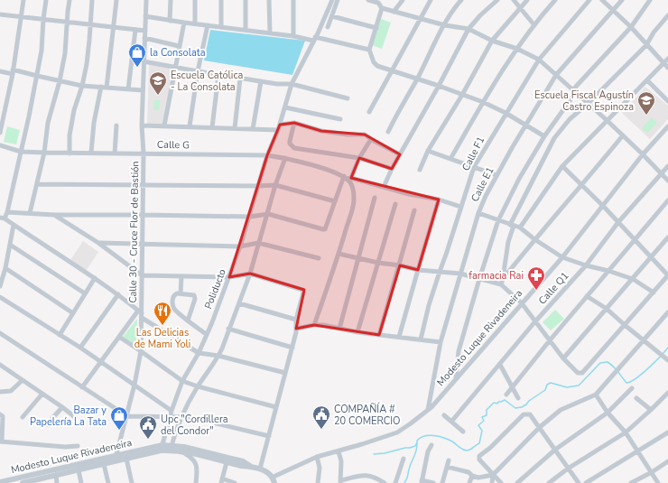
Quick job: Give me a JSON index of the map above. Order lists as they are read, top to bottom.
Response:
{
  "streets": {
    "street": [
      "Calle G",
      "Calle F1",
      "Calle E1",
      "Calle 30 - Cruce Flor de Bastión",
      "Calle Q1",
      "Poliducto",
      "Modesto Luque Rivadeneira"
    ]
  },
  "crossings": [
    ["Calle G", "Calle F1"],
    ["Calle G", "Calle 30 - Cruce Flor de Bastión"],
    ["Calle G", "Poliducto"],
    ["Calle E1", "Modesto Luque Rivadeneira"],
    ["Calle 30 - Cruce Flor de Bastión", "Modesto Luque Rivadeneira"],
    ["Poliducto", "Modesto Luque Rivadeneira"]
  ],
  "places": {
    "shop": ["la Consolata", "Bazar y Papelería La Tata"],
    "school or university": ["Escuela Católica - La Consolata", "Escuela Fiscal Agustín Castro Espinoza"],
    "pharmacy": ["farmacia Rai"],
    "restaurant": ["Las Delicias de Mami Yoli"],
    "public building": ["COMPAÑÍA # 20 COMERCIO", "Upc \"Cordillera del Condor\""]
  }
}
